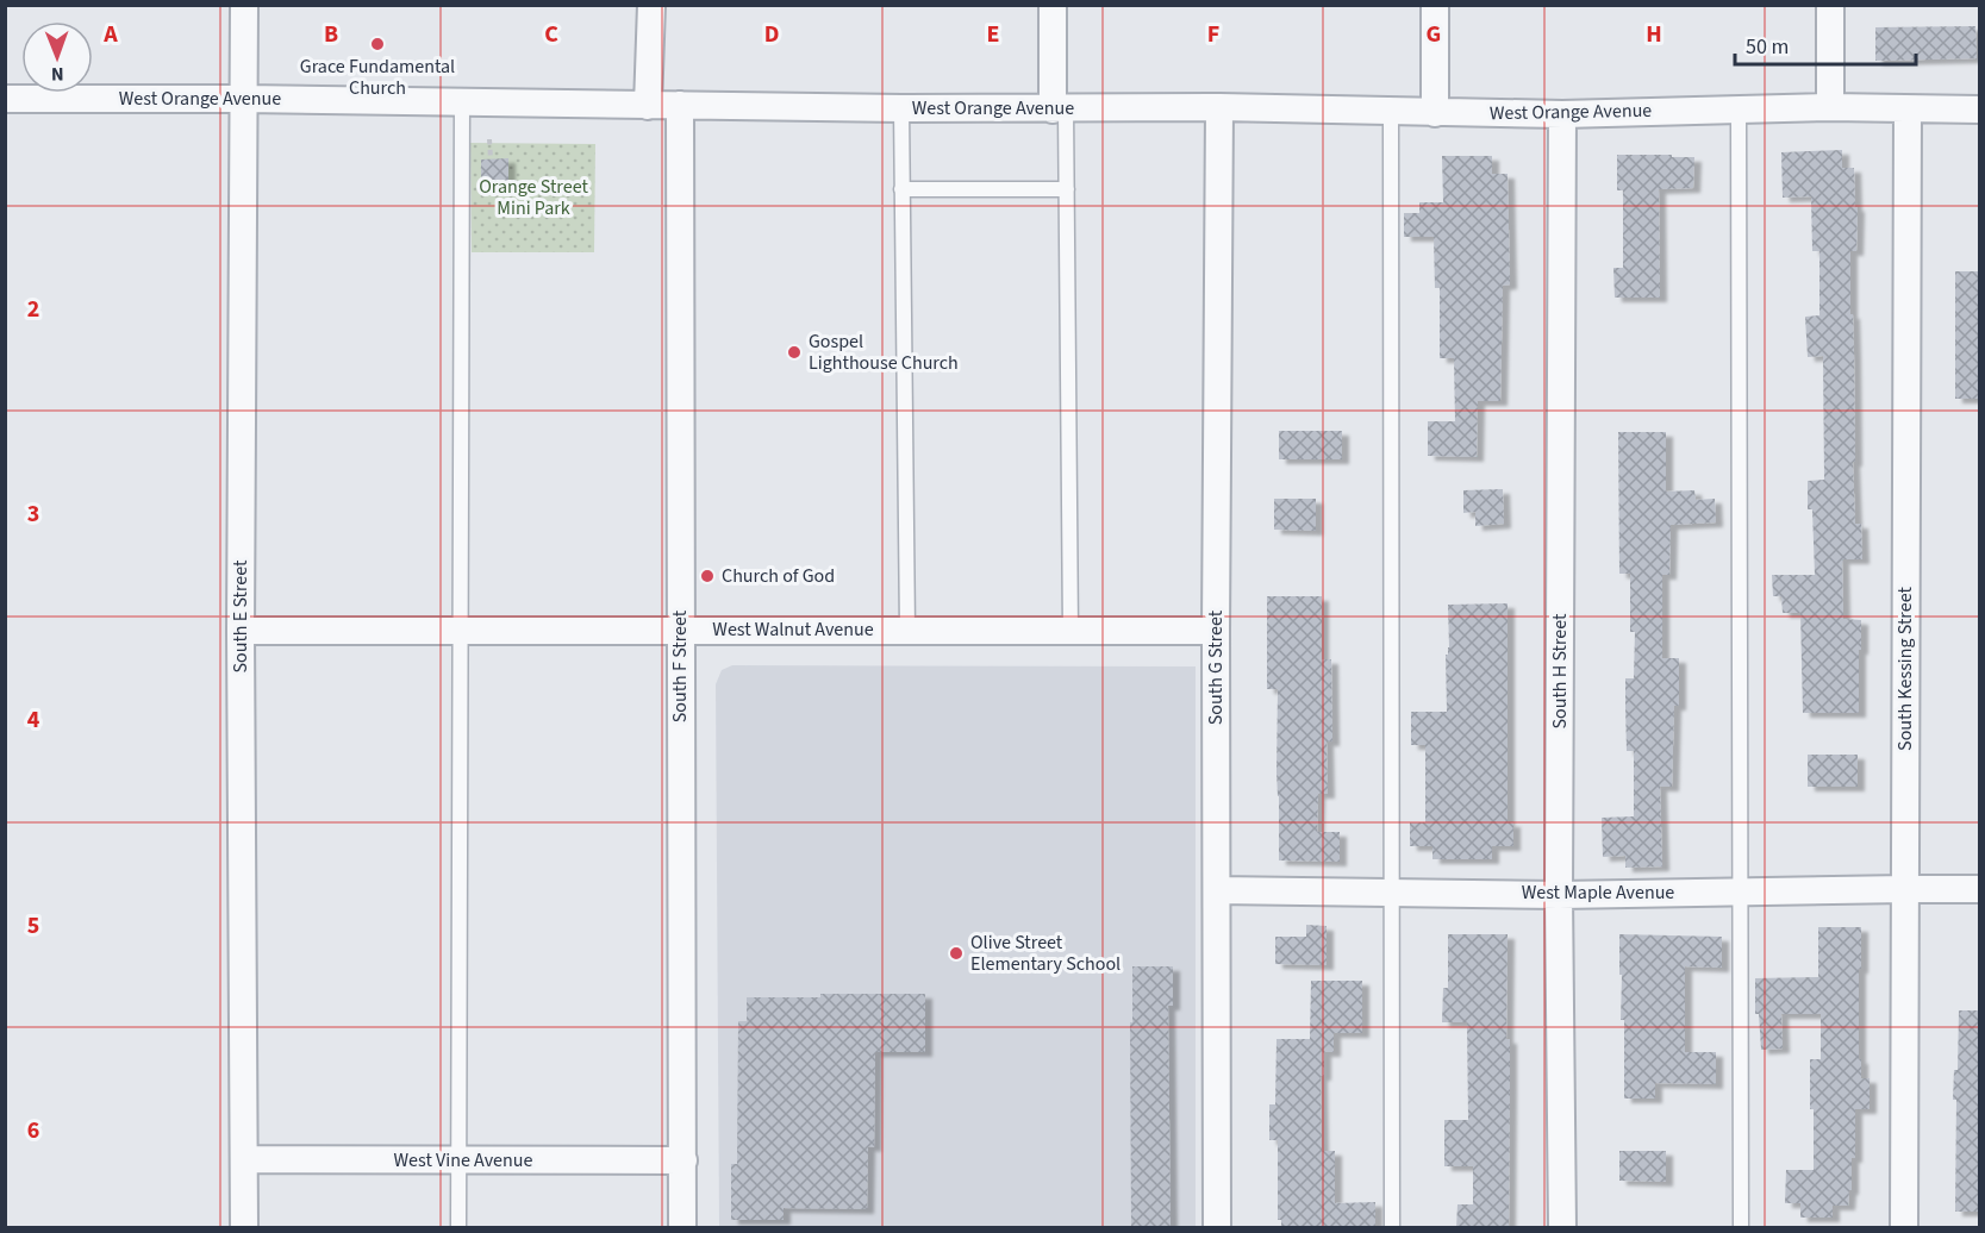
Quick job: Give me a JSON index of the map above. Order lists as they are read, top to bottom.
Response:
{
  "streets": {
    "street": [
      "West Orange Avenue",
      "South E Street",
      "West Walnut Avenue",
      "South F Street",
      "South G Street",
      "South Kessing Street",
      "South H Street",
      "West Maple Avenue",
      "West Vine Avenue"
    ]
  },
  "crossings": [
    ["West Orange Avenue", "South E Street"],
    ["West Orange Avenue", "South F Street"],
    ["West Orange Avenue", "South G Street"],
    ["West Orange Avenue", "South Kessing Street"],
    ["West Orange Avenue", "South H Street"],
    ["South E Street", "West Walnut Avenue"],
    ["South E Street", "West Vine Avenue"],
    ["West Walnut Avenue", "South F Street"],
    ["West Walnut Avenue", "South G Street"],
    ["South F Street", "West Vine Avenue"],
    ["South G Street", "West Maple Avenue"],
    ["South Kessing Street", "West Maple Avenue"],
    ["South H Street", "West Maple Avenue"]
  ],
  "parks": ["Orange Street Mini Park"],
  "places": [
    "Grace Fundamental Church",
    "Gospel Lighthouse Church",
    "Church of God",
    "Olive Street Elementary School"
  ],
  "scale_bar": "50 m",
  "north": "bottom",
  "grid": {
    "columns": [
      "A",
      "B",
      "C",
      "D",
      "E",
      "F",
      "G",
      "H"
    ],
    "rows": [
      "2",
      "3",
      "4",
      "5",
      "6"
    ]
  }
}
